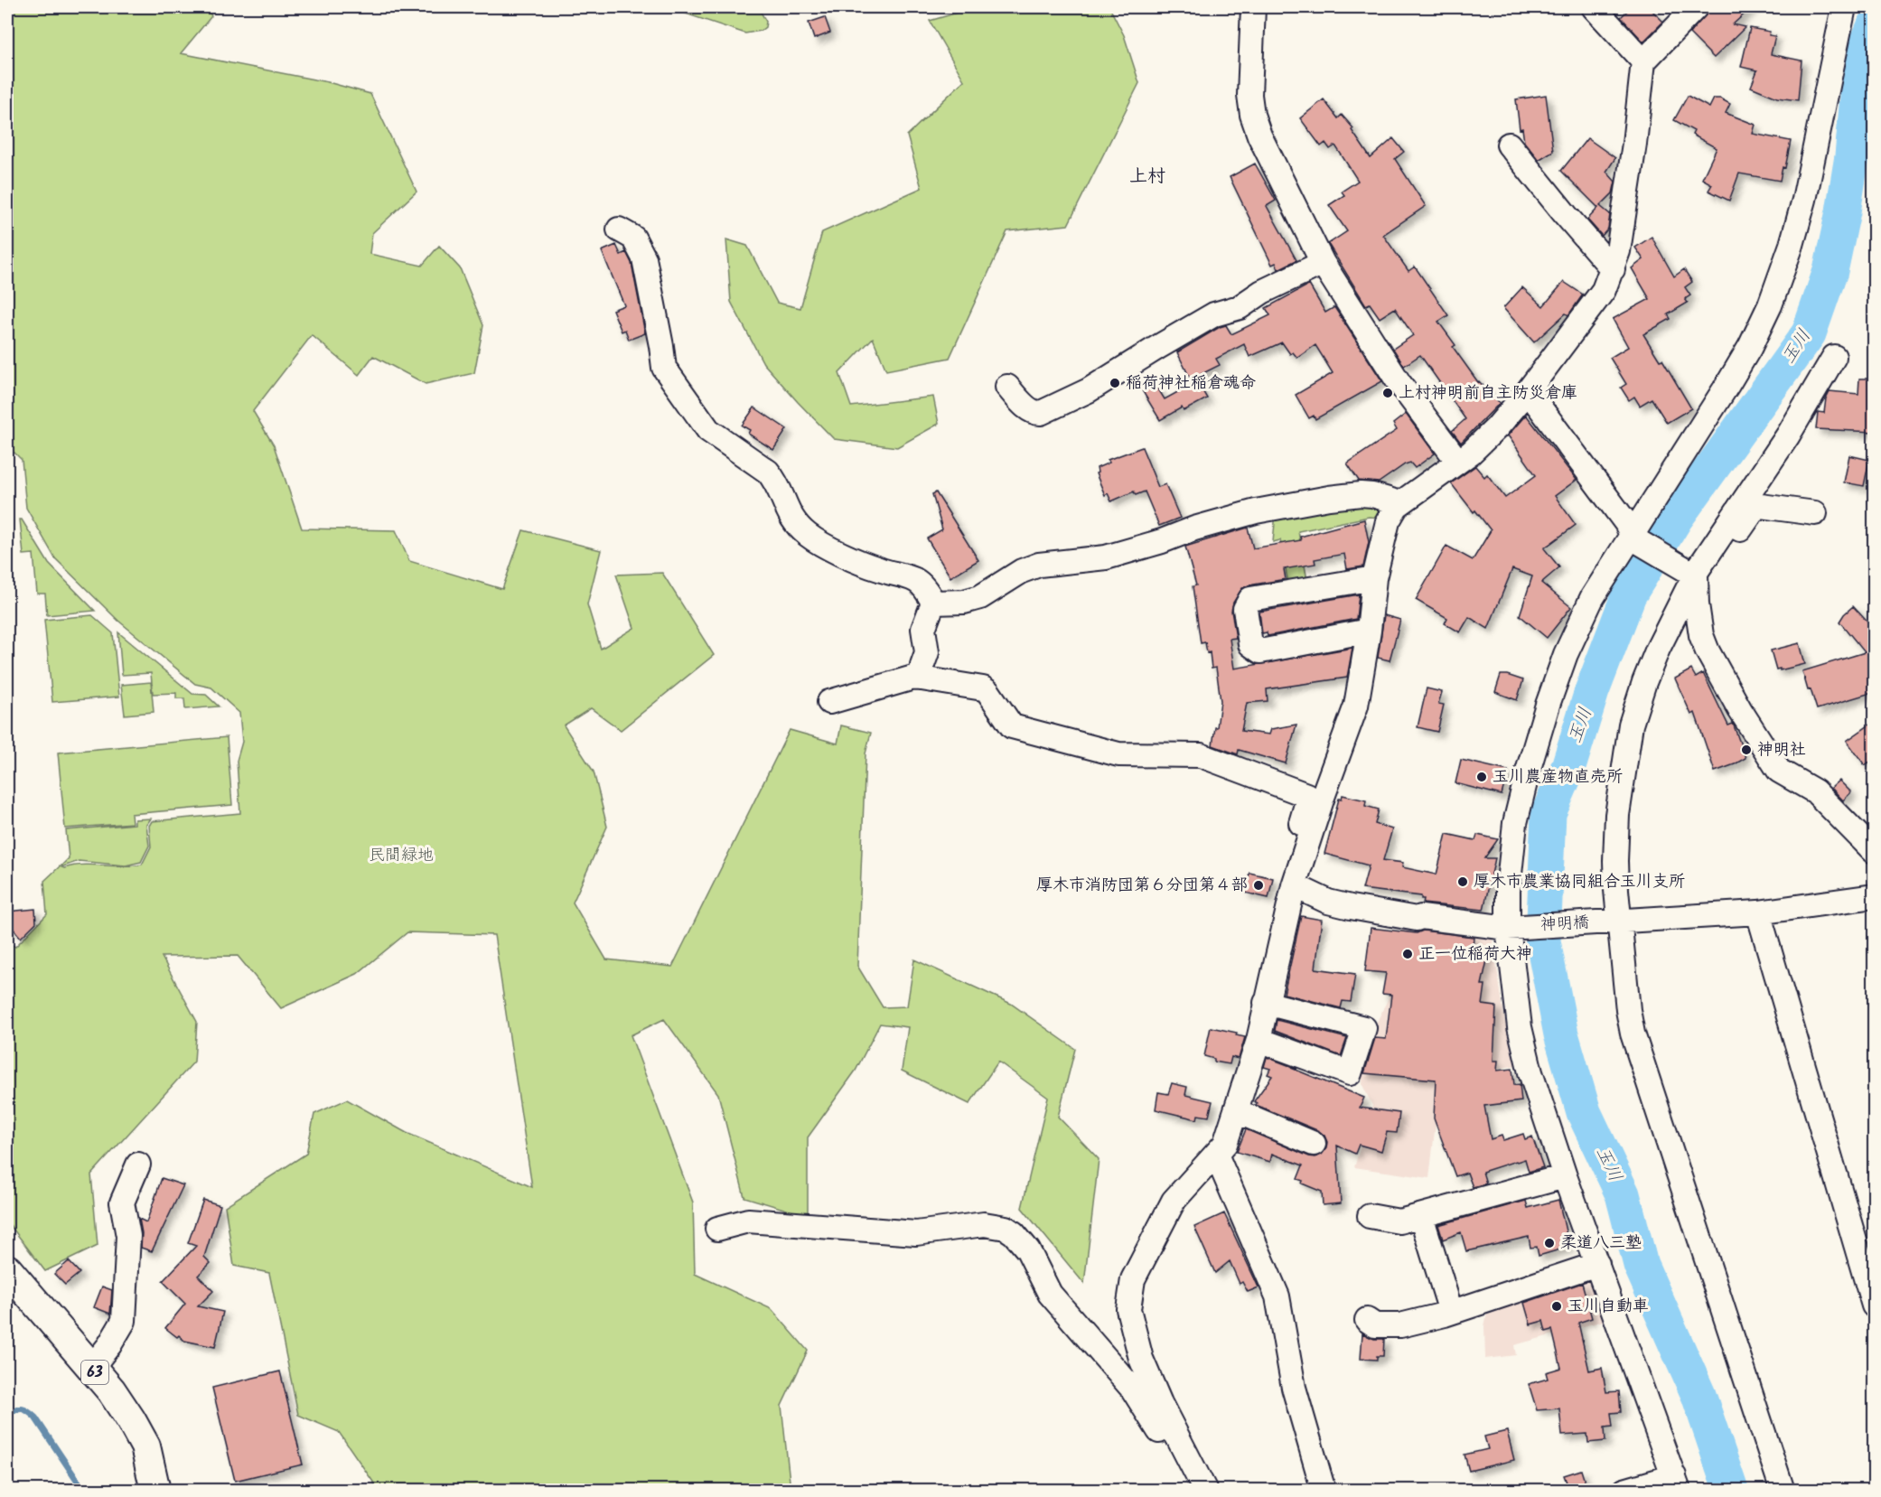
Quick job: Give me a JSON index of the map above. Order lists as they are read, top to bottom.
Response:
{
  "streets": {
    "main road": ["63"],
    "street": ["神明橋"]
  },
  "districts": ["上村"],
  "water": ["玉川"],
  "parks": ["民間緑地"],
  "places": [
    "稲荷神社稲倉魂命",
    "上村神明前自主防災倉庫",
    "神明社",
    "玉川農産物直売所",
    "厚木市農業協同組合玉川支所",
    "厚木市消防団第６分団第４部",
    "正一位稲荷大神",
    "柔道八三塾",
    "玉川自動車"
  ]
}
